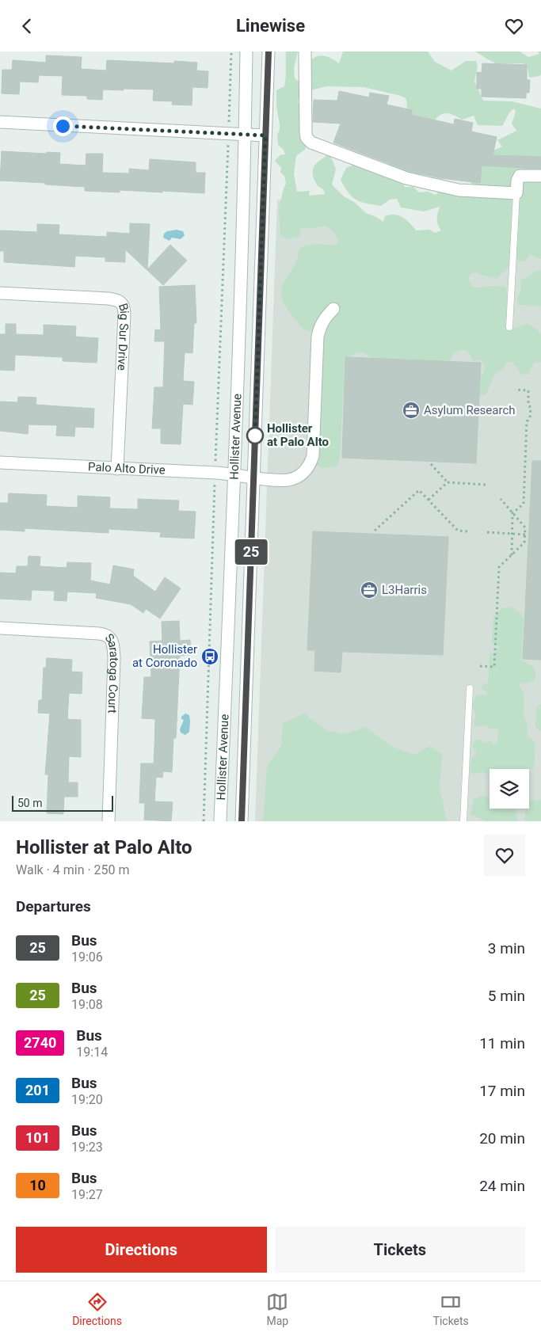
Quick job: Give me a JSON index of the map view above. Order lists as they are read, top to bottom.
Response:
{
  "streets": {
    "street": [
      "Big Sur Drive",
      "Hollister Avenue",
      "Palo Alto Drive",
      "Saratoga Court"
    ]
  },
  "crossings": [
    ["Big Sur Drive", "Palo Alto Drive"],
    ["Hollister Avenue", "Palo Alto Drive"]
  ],
  "places": {
    "office": ["Asylum Research", "L3Harris"],
    "other": ["Hollister at Palo Alto"],
    "bus stop": ["Hollister at Coronado"]
  },
  "lines": ["bus line 25"],
  "scale_bar": "50 m",
  "page": {
    "header": "Linewise",
    "on_map": "25",
    "scale": "50 m",
    "heading": [
      ["Hollister at Palo Alto", "Walk · 4 min · 250 m"],
      "Departures"
    ],
    "list": [
      {
        "mark": "25",
        "name": "Bus",
        "note": "19:06",
        "value": "3 min"
      },
      {
        "mark": "25",
        "name": "Bus",
        "note": "19:08",
        "value": "5 min"
      },
      {
        "mark": "2740",
        "name": "Bus",
        "note": "19:14",
        "value": "11 min"
      },
      {
        "mark": "201",
        "name": "Bus",
        "note": "19:20",
        "value": "17 min"
      },
      {
        "mark": "101",
        "name": "Bus",
        "note": "19:23",
        "value": "20 min"
      },
      {
        "mark": "10",
        "name": "Bus",
        "note": "19:27",
        "value": "24 min"
      }
    ],
    "buttons": ["Directions", "Tickets"],
    "tabs": ["Directions", "Map", "Tickets"]
  }
}
